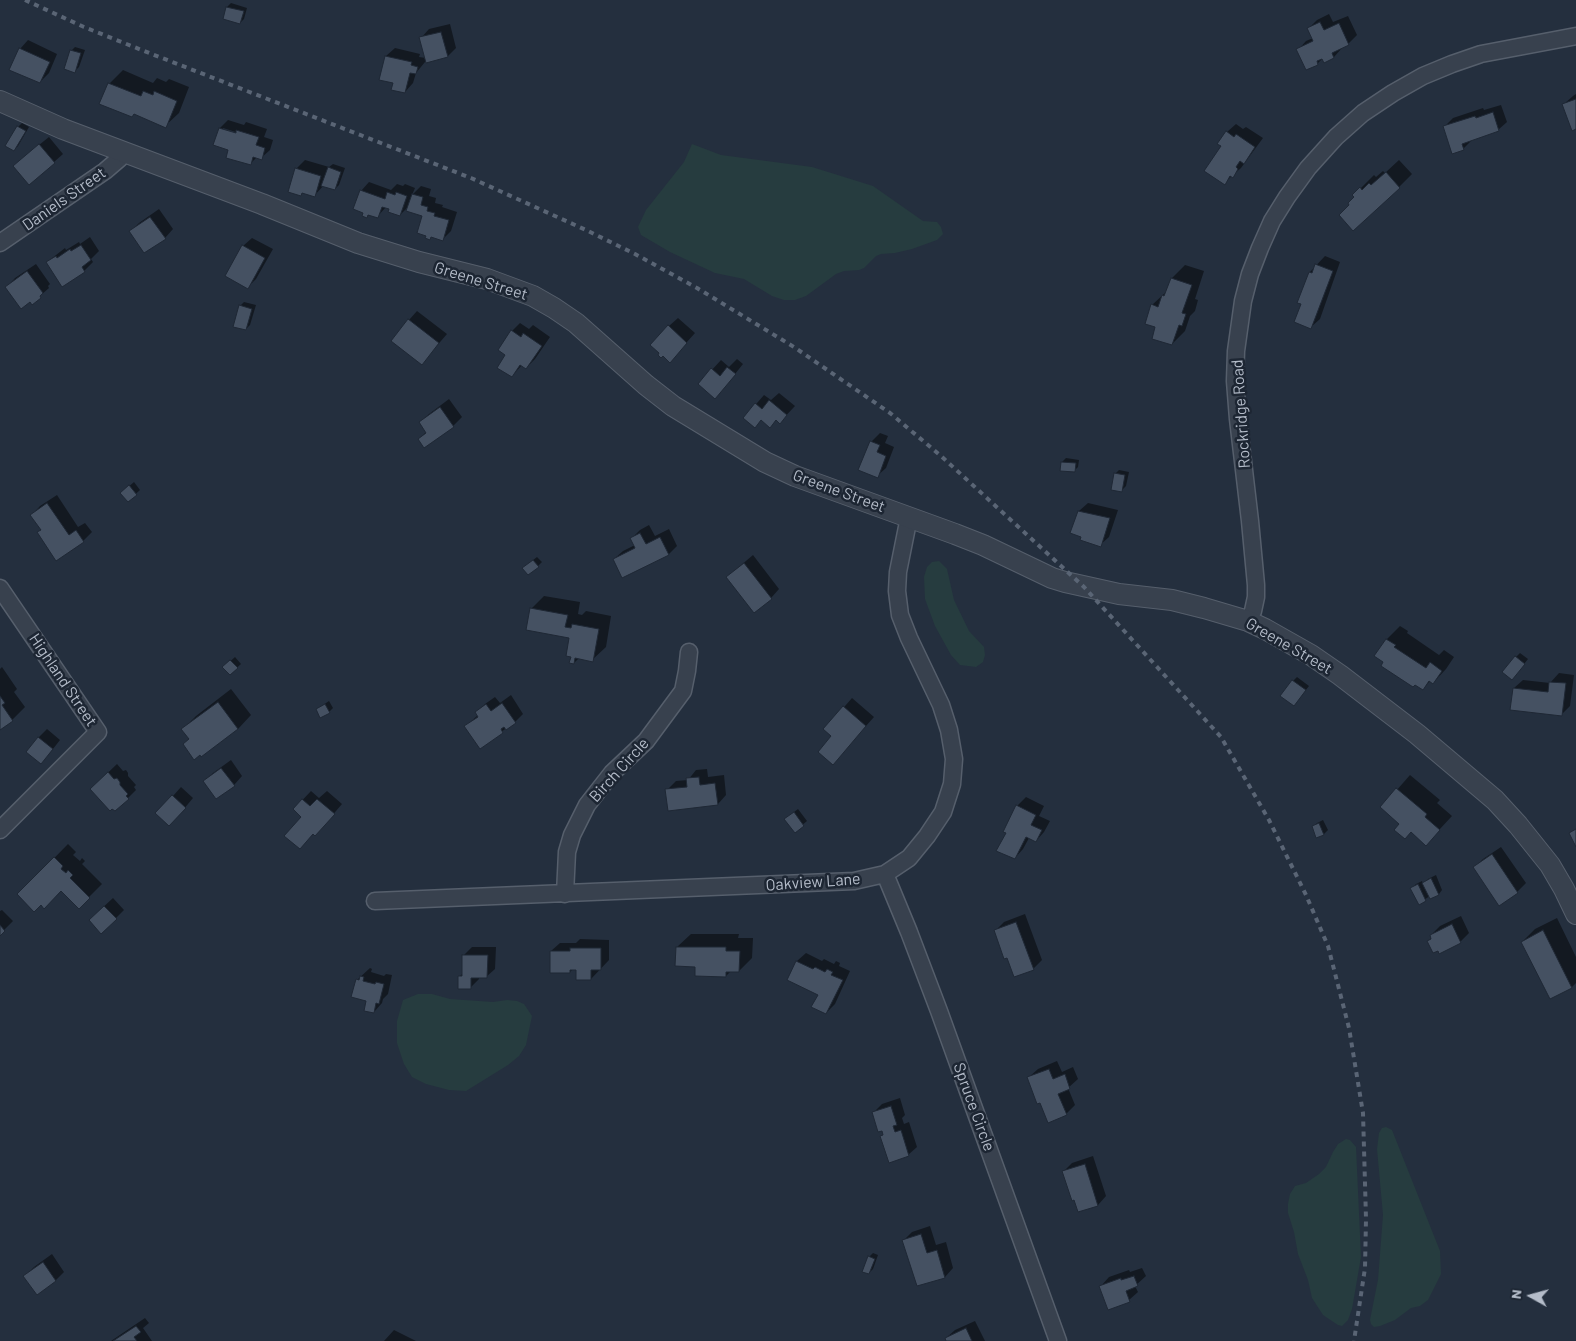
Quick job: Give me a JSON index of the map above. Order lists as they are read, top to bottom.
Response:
{
  "streets": {
    "street": [
      "Daniels Street",
      "Greene Street",
      "Rockridge Road",
      "Highland Street",
      "Birch Circle",
      "Oakview Lane",
      "Spruce Circle"
    ]
  },
  "crossings": [
    ["Daniels Street", "Greene Street"],
    ["Greene Street", "Rockridge Road"],
    ["Greene Street", "Oakview Lane"],
    ["Birch Circle", "Oakview Lane"],
    ["Oakview Lane", "Spruce Circle"]
  ],
  "north": "left"
}
